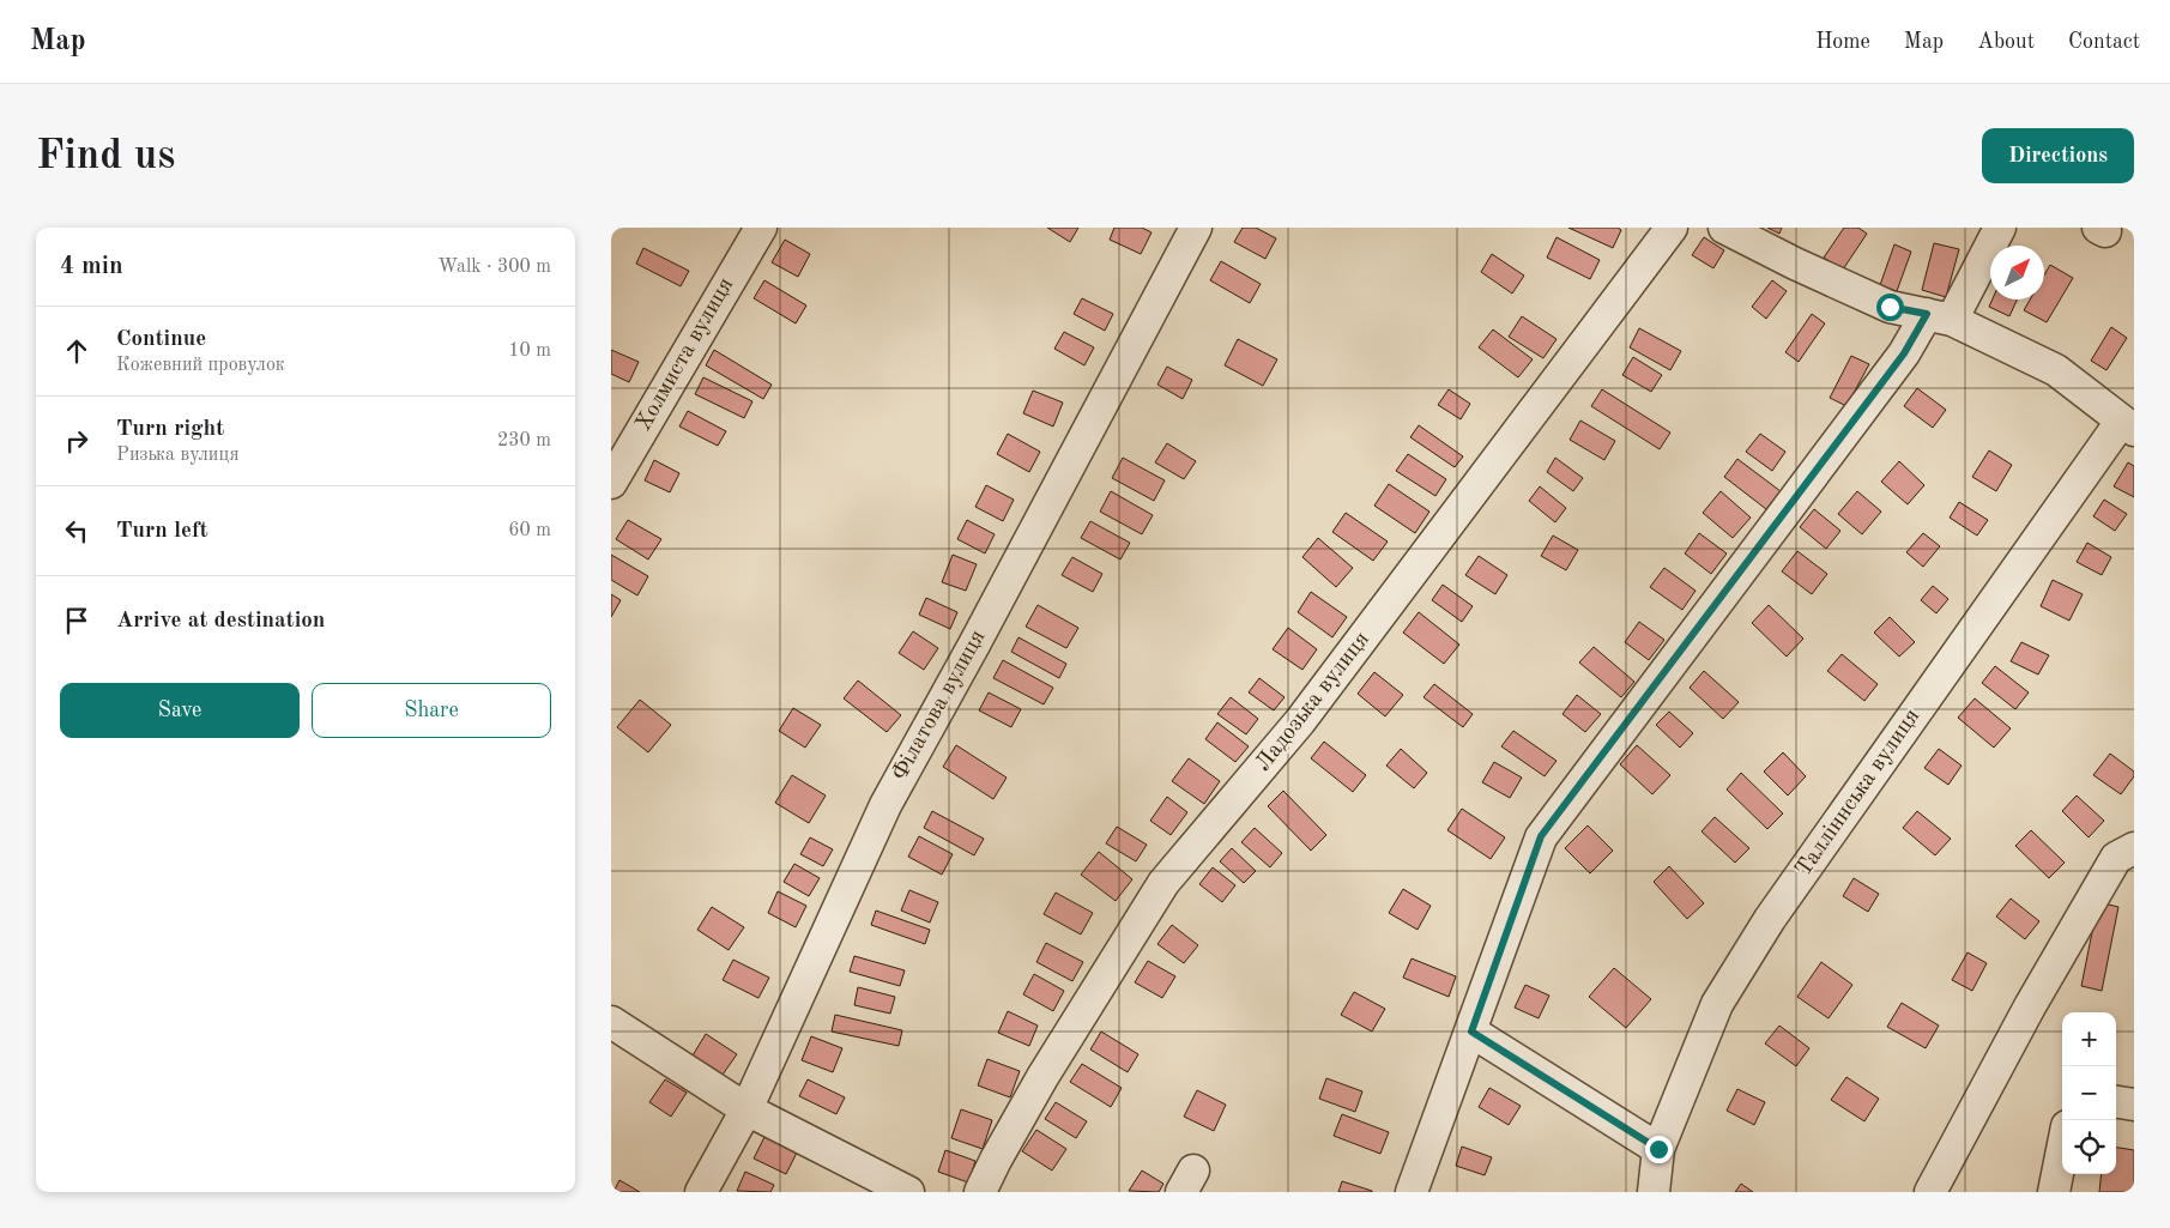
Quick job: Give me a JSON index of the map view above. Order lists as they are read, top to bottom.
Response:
{
  "streets": {
    "street": [
      "Холмиста вулиця",
      "Ладозька вулиця",
      "Філатова вулиця",
      "Талліннська вулиця"
    ]
  },
  "north": "top right",
  "page": {
    "header": "Map",
    "nav": [
      "Home",
      "Map",
      "About",
      "Contact"
    ],
    "buttons": [
      "Directions",
      ["Save", "Share"]
    ],
    "title": "Find us",
    "heading": ["4 min", "Walk · 300 m"],
    "list": [
      ["Continue", "Кожевний провулок", "10 m"],
      ["Turn right", "Ризька вулиця", "230 m"],
      ["Turn left", "60 m"],
      "Arrive at destination"
    ],
    "map_buttons": ["+", "−"]
  }
}
